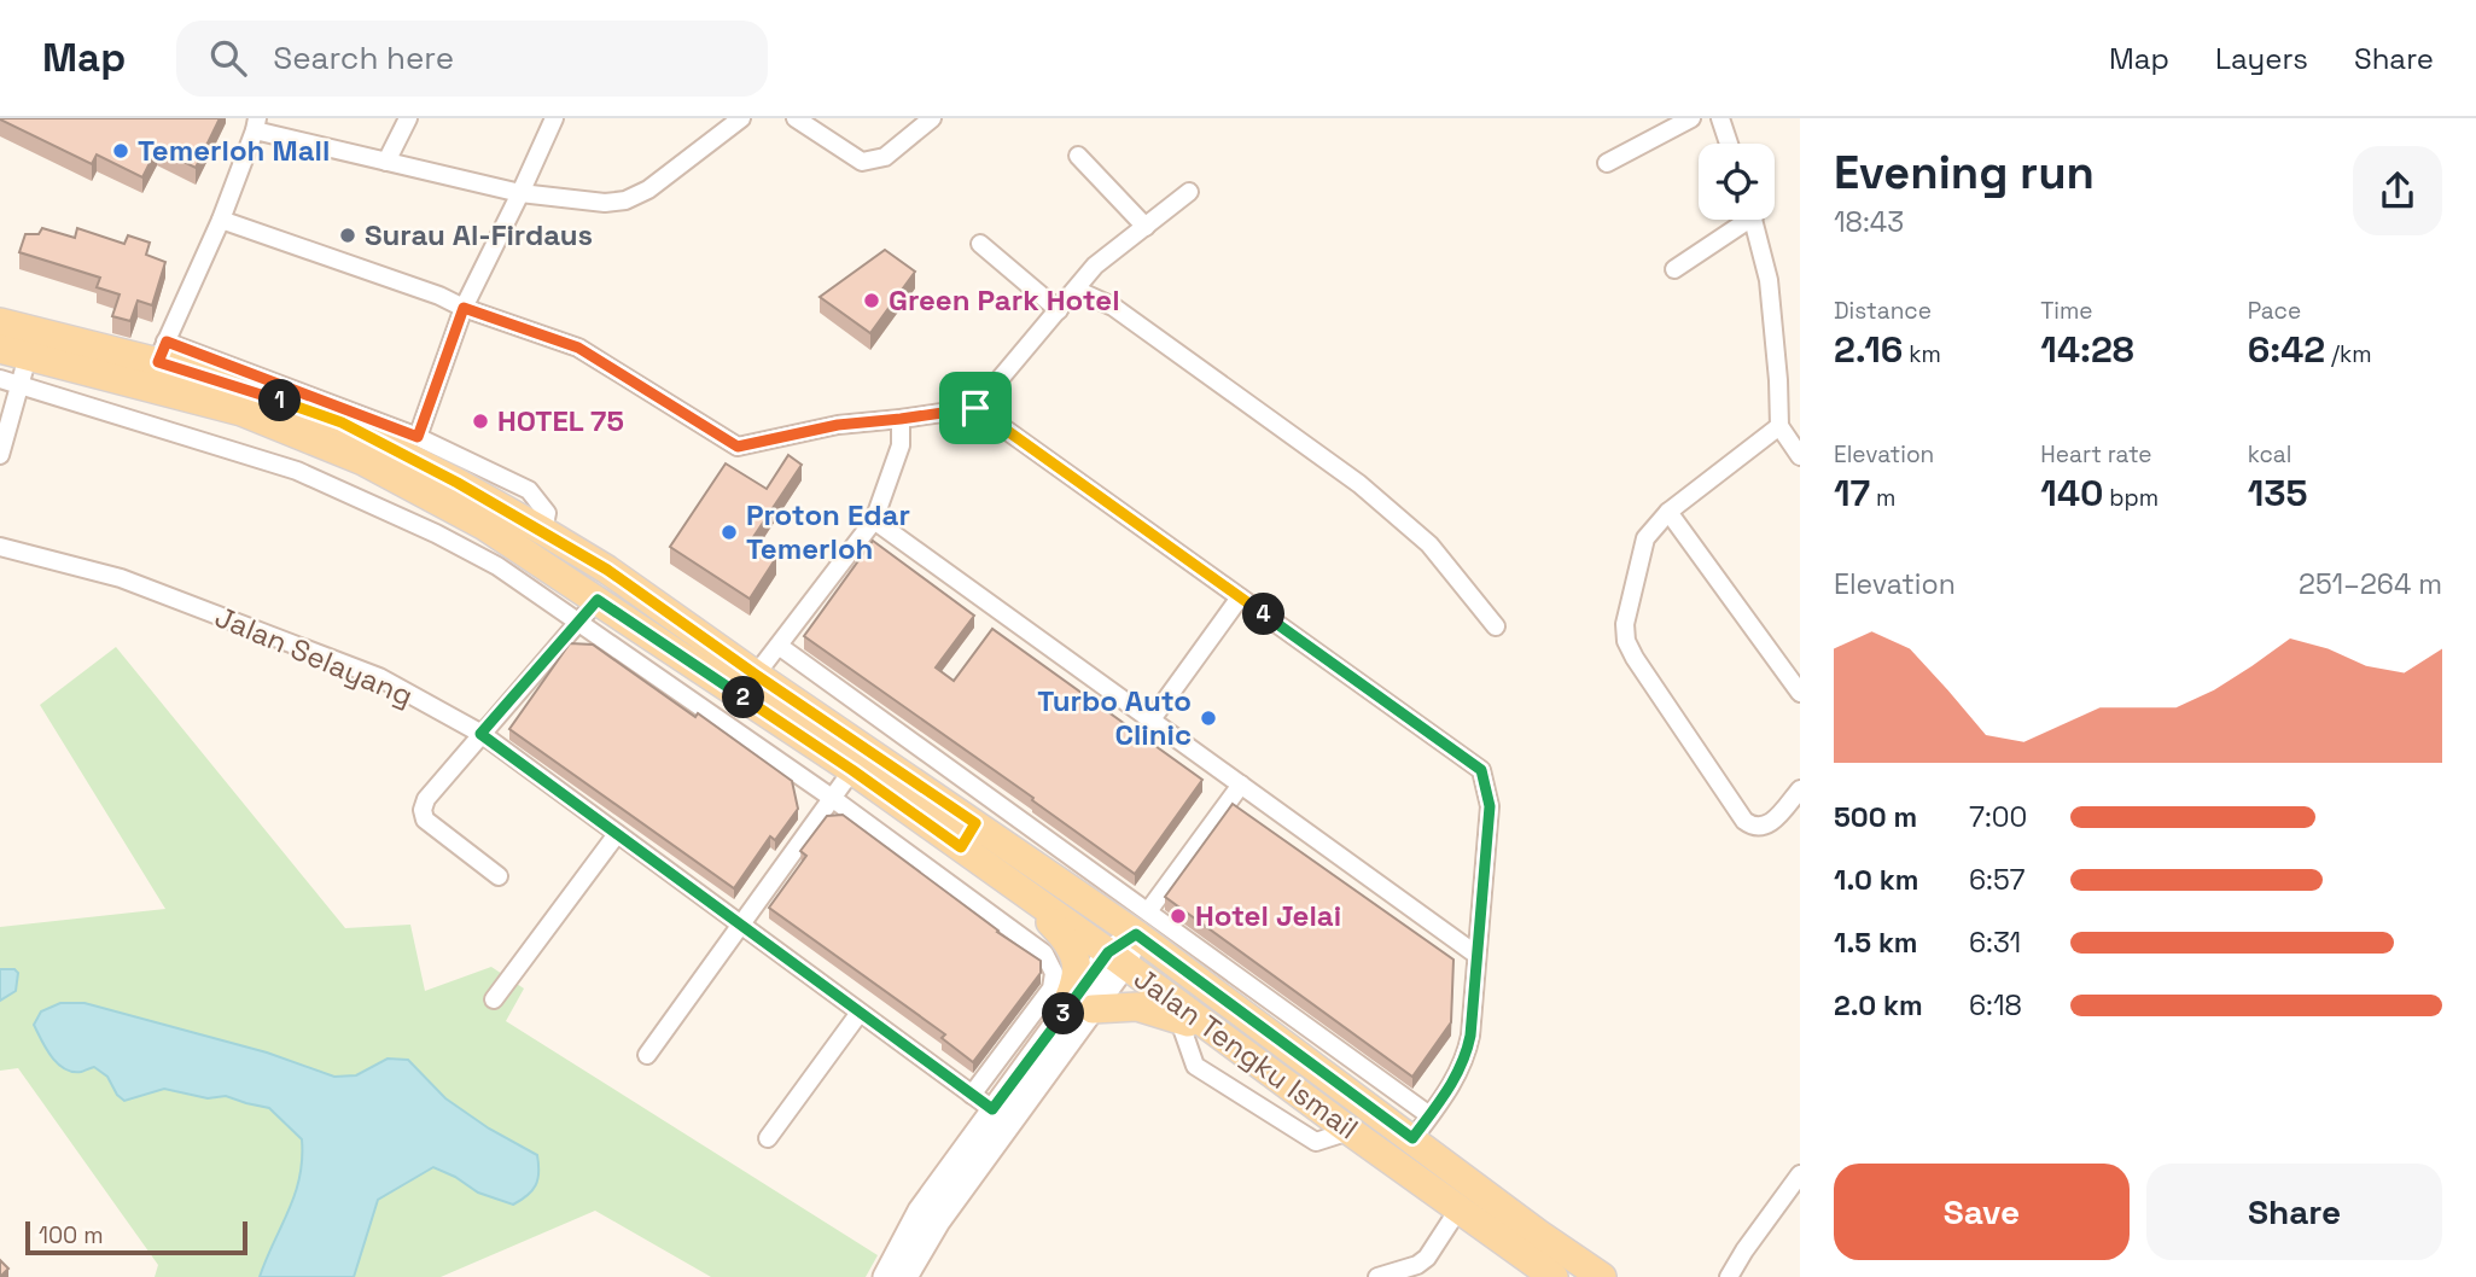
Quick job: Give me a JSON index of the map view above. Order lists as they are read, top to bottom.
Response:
{
  "streets": {
    "main road": ["Jalan Tengku Ismail"],
    "street": ["Jalan Selayang"]
  },
  "places": [
    "Temerloh Mall",
    "Surau Al-Firdaus",
    "Green Park Hotel",
    "HOTEL 75",
    "Proton Edar Temerloh",
    "Turbo Auto Clinic",
    "Hotel Jelai"
  ],
  "scale_bar": "100 m",
  "page": {
    "header": "Map",
    "search": "Search here",
    "nav": ["Map", "Layers", "Share"],
    "heading": ["Evening run", "18:43"],
    "stats": [
      ["Distance", "2.16 km"],
      ["Time", "14:28"],
      ["Pace", "6:42 /km"],
      ["Elevation", "17 m"],
      ["Heart rate", "140 bpm"],
      ["kcal", "135"]
    ],
    "pins": [
      "1",
      "4",
      "2",
      "3"
    ],
    "chart": ["Elevation", "251–264 m"],
    "list": [
      {
        "name": "500 m",
        "note": "7:00"
      },
      {
        "name": "1.0 km",
        "note": "6:57"
      },
      {
        "name": "1.5 km",
        "note": "6:31"
      },
      {
        "name": "2.0 km",
        "note": "6:18"
      }
    ],
    "buttons": ["Save", "Share"],
    "scale": "100 m"
  }
}
